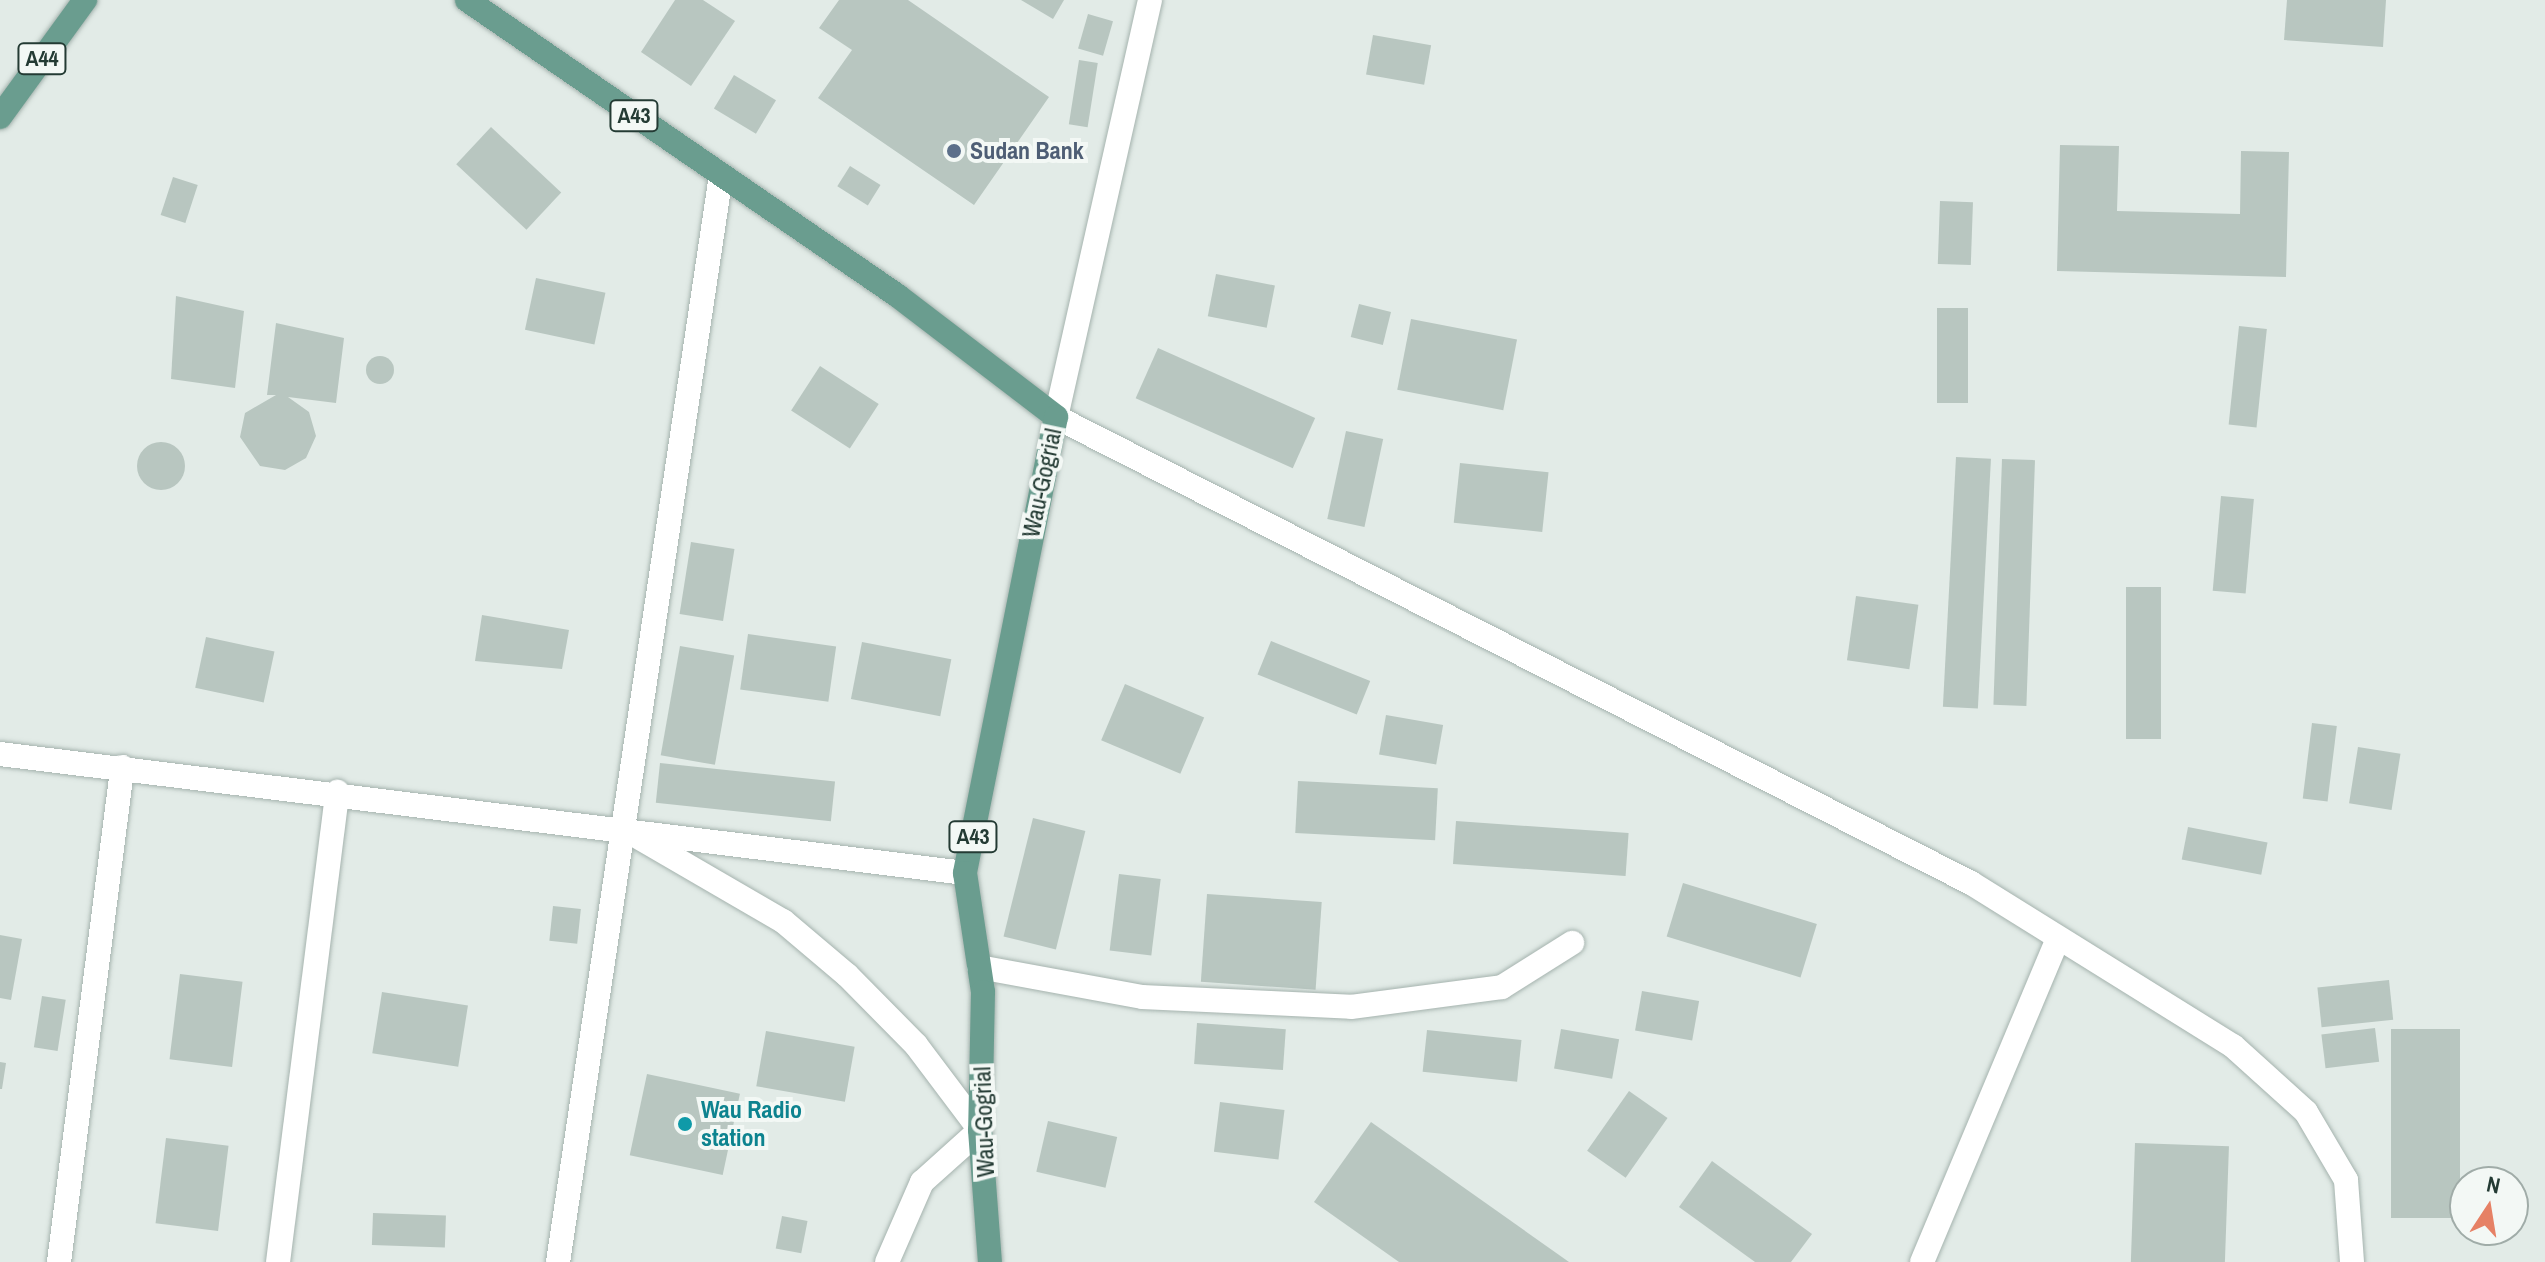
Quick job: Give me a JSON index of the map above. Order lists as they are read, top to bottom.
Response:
{
  "streets": {
    "main road": ["A44", "A43", "Wau-Gogrial"]
  },
  "places": ["Sudan Bank", "Wau Radio station"],
  "north": "top"
}
